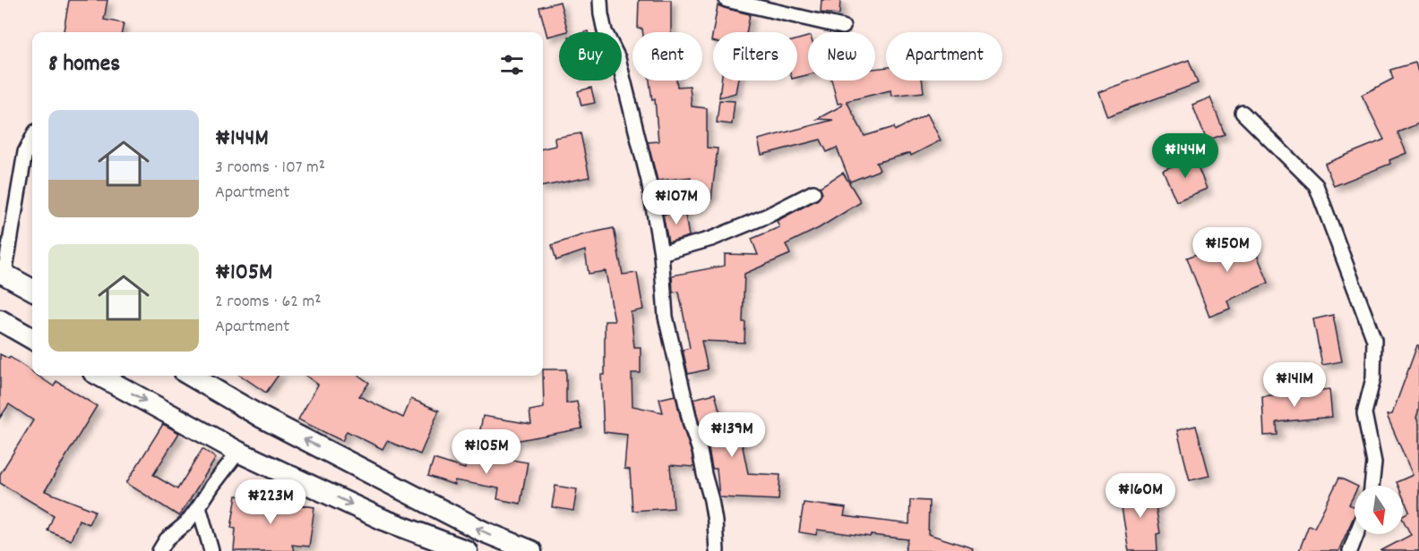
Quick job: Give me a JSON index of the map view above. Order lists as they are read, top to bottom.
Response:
{
  "north": "bottom",
  "page": {
    "chip": [
      "Buy",
      "Rent",
      "Filters",
      "New",
      "Apartment"
    ],
    "heading": "8 homes",
    "list": [
      {
        "name": "₦144M",
        "note": "3 rooms · 107 m² · Apartment"
      },
      {
        "name": "₦105M",
        "note": "2 rooms · 62 m² · Apartment"
      }
    ],
    "price": [
      "₦144M",
      "₦107M",
      "₦150M",
      "₦141M",
      "₦139M",
      "₦105M",
      "₦160M",
      "₦223M"
    ]
  }
}
